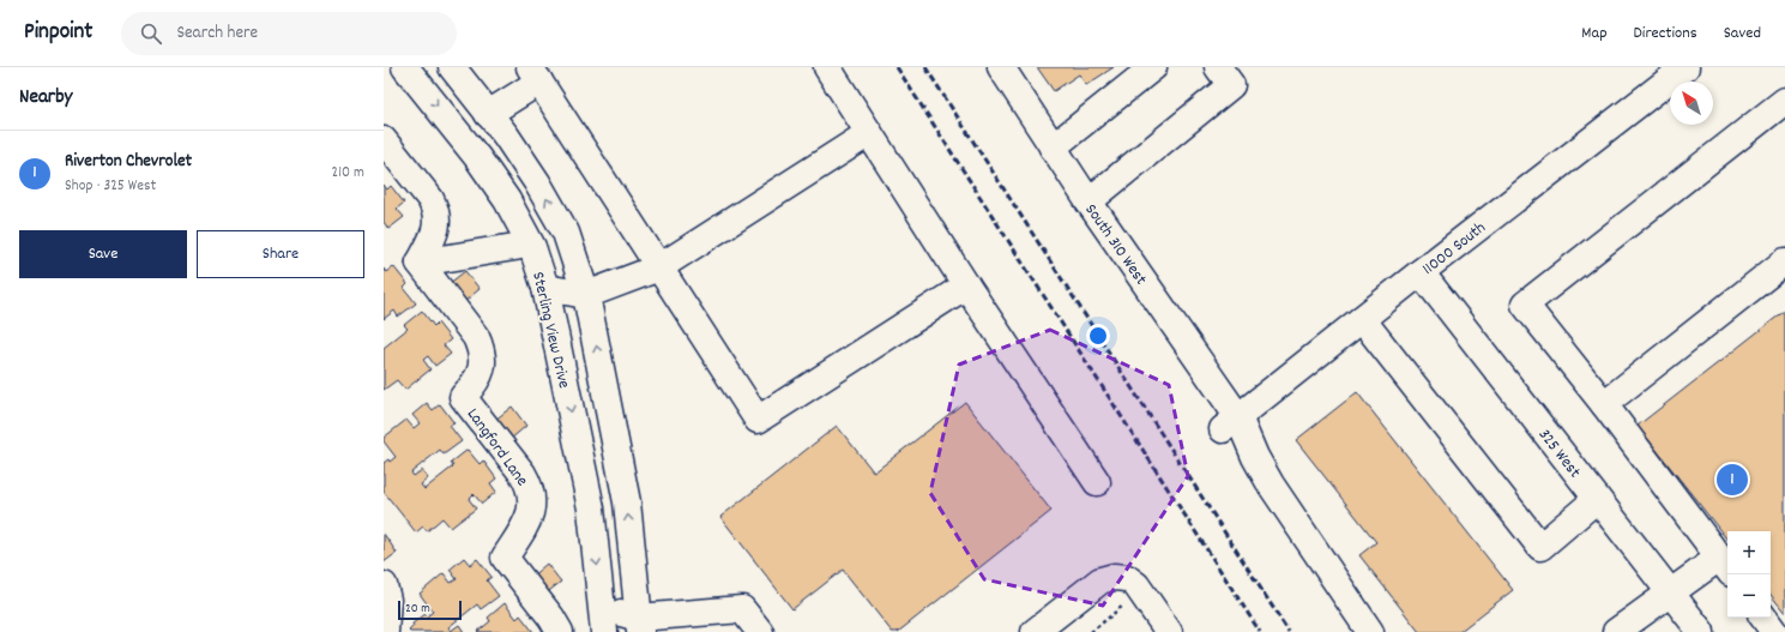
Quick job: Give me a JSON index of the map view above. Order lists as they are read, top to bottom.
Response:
{
  "streets": {
    "street": [
      "South 310 West",
      "11000 South",
      "Sterling View Drive",
      "Langford Lane",
      "325 West"
    ]
  },
  "crossings": [
    ["South 310 West", "11000 South"],
    ["11000 South", "325 West"]
  ],
  "scale_bar": "20 m",
  "north": "top left",
  "page": {
    "header": "Pinpoint",
    "search": "Search here",
    "nav": ["Map", "Directions", "Saved"],
    "heading": "Nearby",
    "list": [
      {
        "mark": "1",
        "name": "Riverton Chevrolet",
        "note": "Shop · 325 West",
        "value": "210 m"
      }
    ],
    "buttons": ["Save", "Share"],
    "pins": "1",
    "map_buttons": ["+", "−"],
    "scale": "20 m"
  }
}
